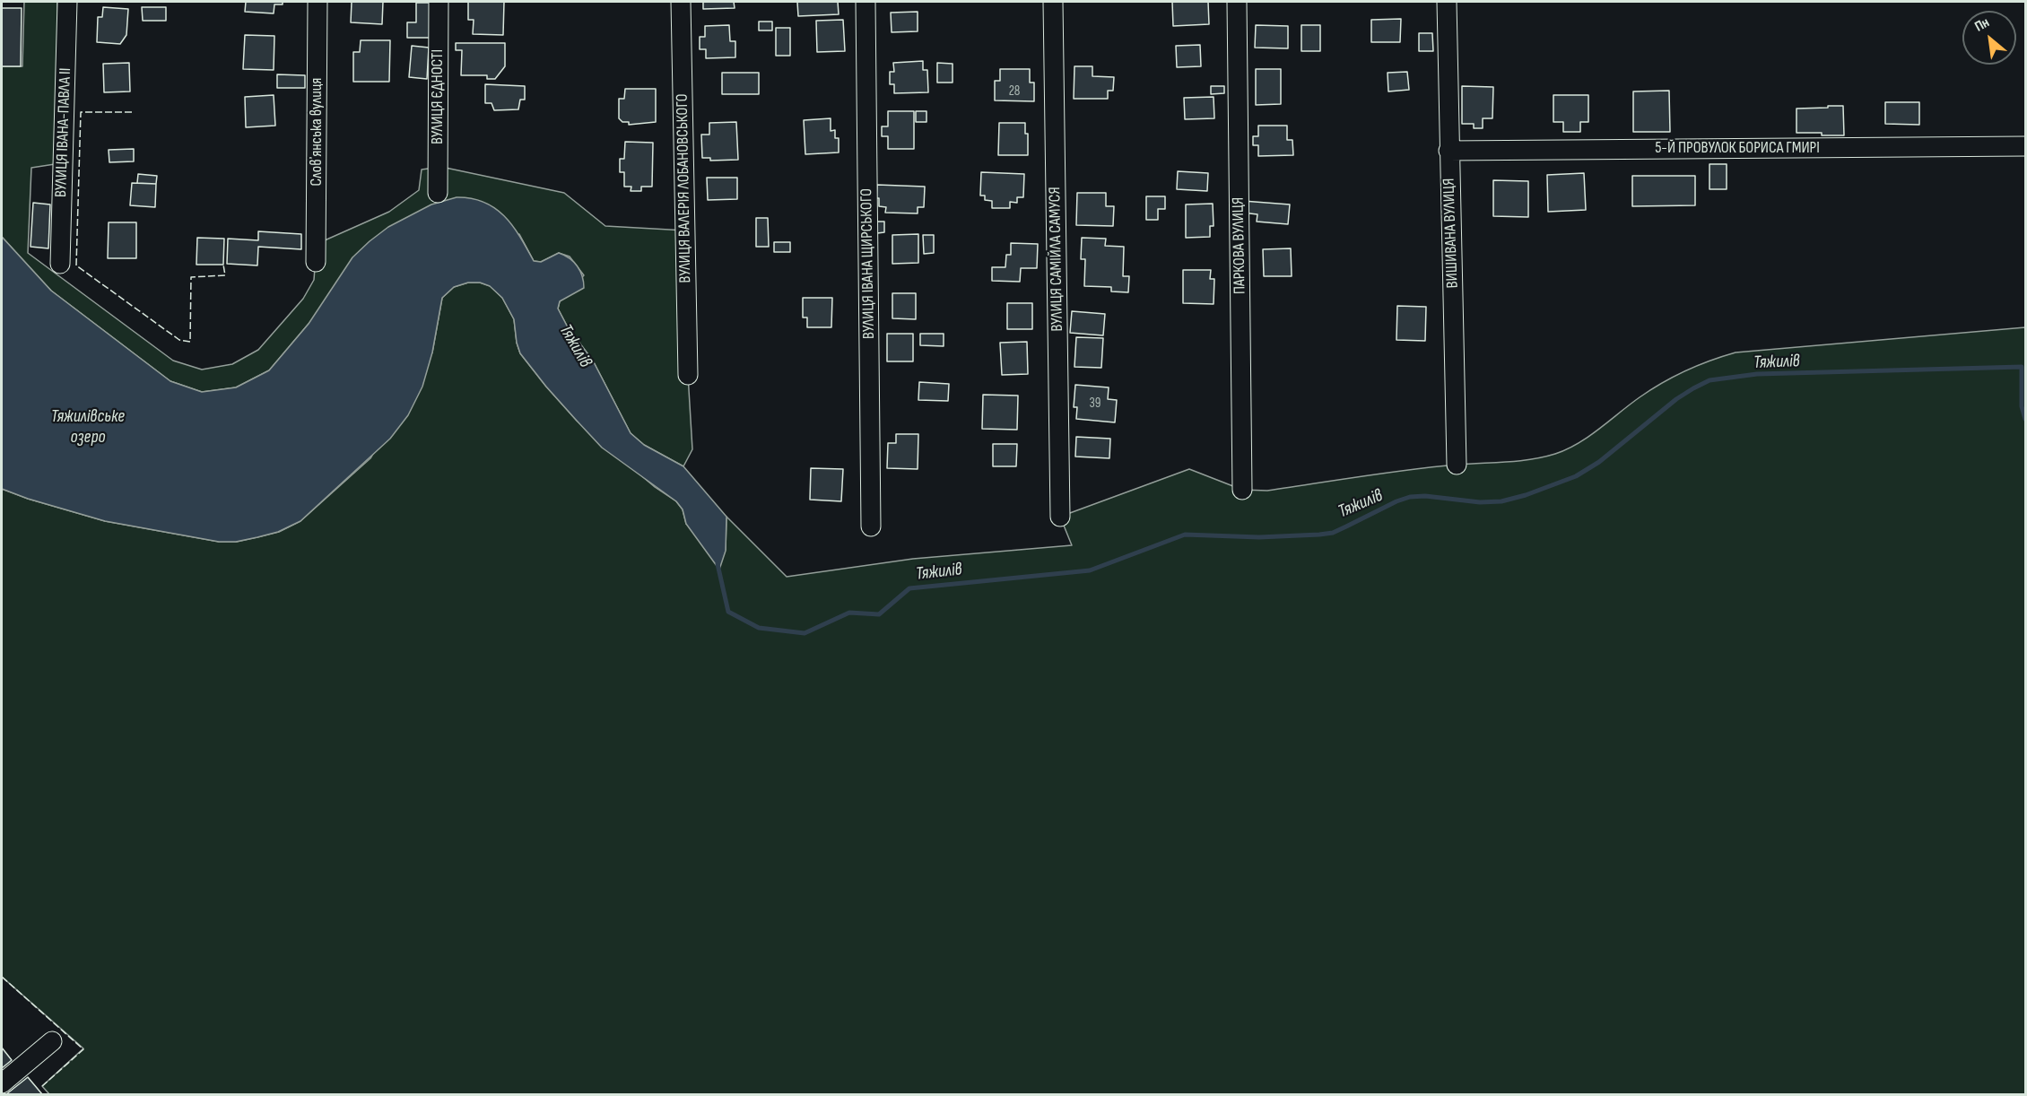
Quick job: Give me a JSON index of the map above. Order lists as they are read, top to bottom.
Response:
{
  "streets": {
    "street": [
      "ВУЛИЦЯ ЄДНОСТІ",
      "Словʼянська вулиця",
      "ВУЛИЦЯ ІВАНА-ПАВЛА II",
      "5-Й ПРОВУЛОК БОРИСА ГМИРІ",
      "ВУЛИЦЯ ВАЛЕРІЯ ЛОБАНОВСЬКОГО",
      "ВИШИВАНА ВУЛИЦЯ",
      "ПАРКОВА ВУЛИЦЯ",
      "ВУЛИЦЯ САМІЙЛА САМУСЯ",
      "ВУЛИЦЯ ІВАНА ЩИРСЬКОГО"
    ]
  },
  "crossings": [
    ["5-Й ПРОВУЛОК БОРИСА ГМИРІ", "ВИШИВАНА ВУЛИЦЯ"]
  ],
  "water": ["Тяжилів", "Тяжилівське озеро"],
  "house_numbers": ["28", "39"],
  "north": "top left"
}
